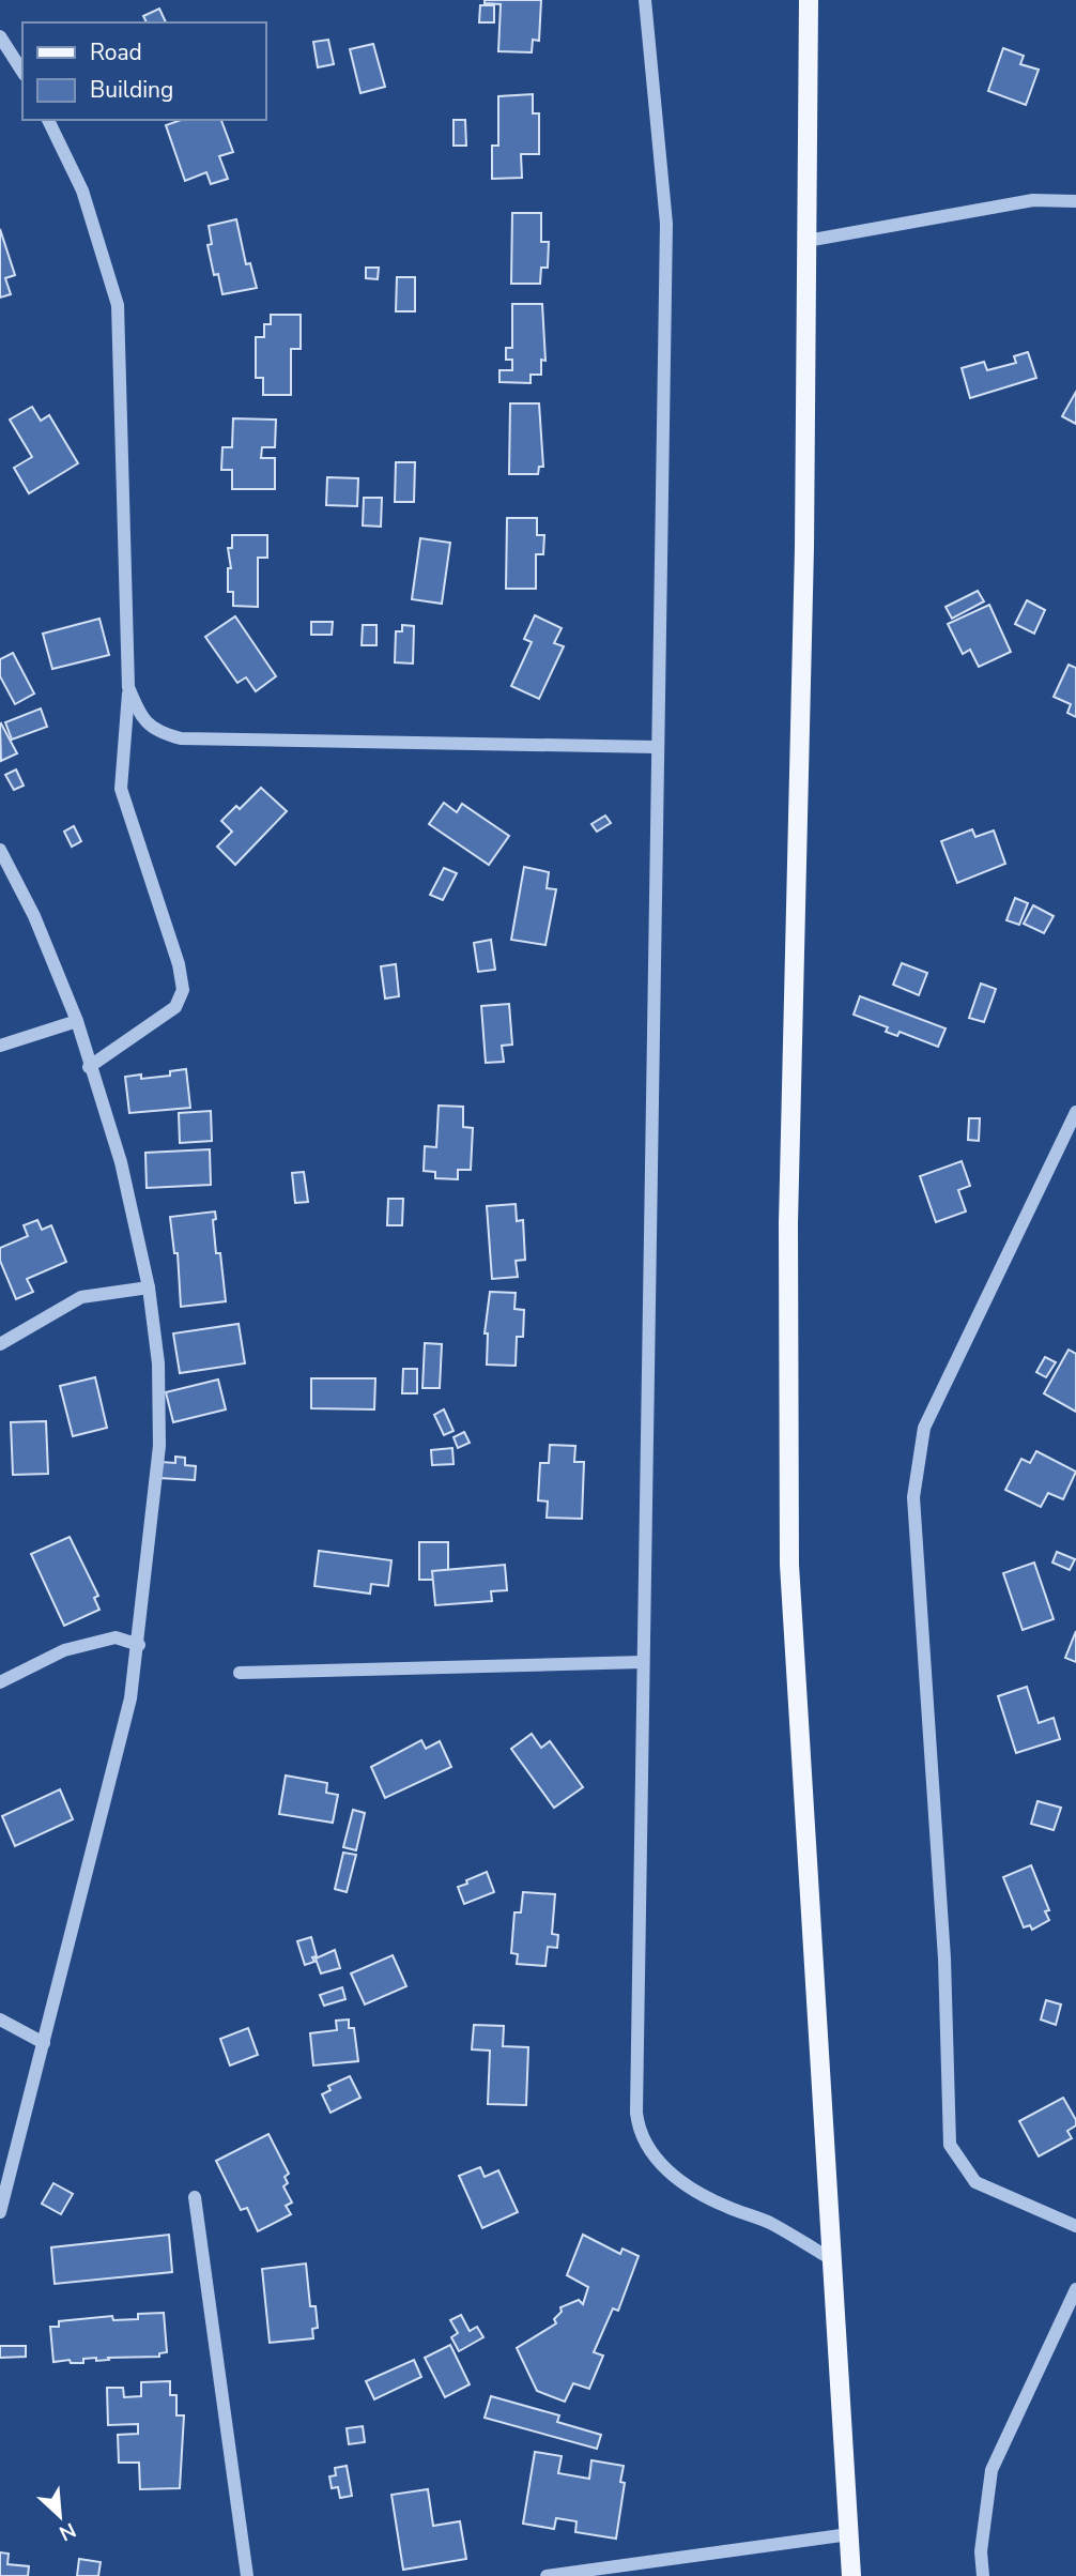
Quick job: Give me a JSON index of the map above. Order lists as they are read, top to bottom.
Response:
{
  "legend": ["Road", "Building"],
  "north": "bottom right"
}
